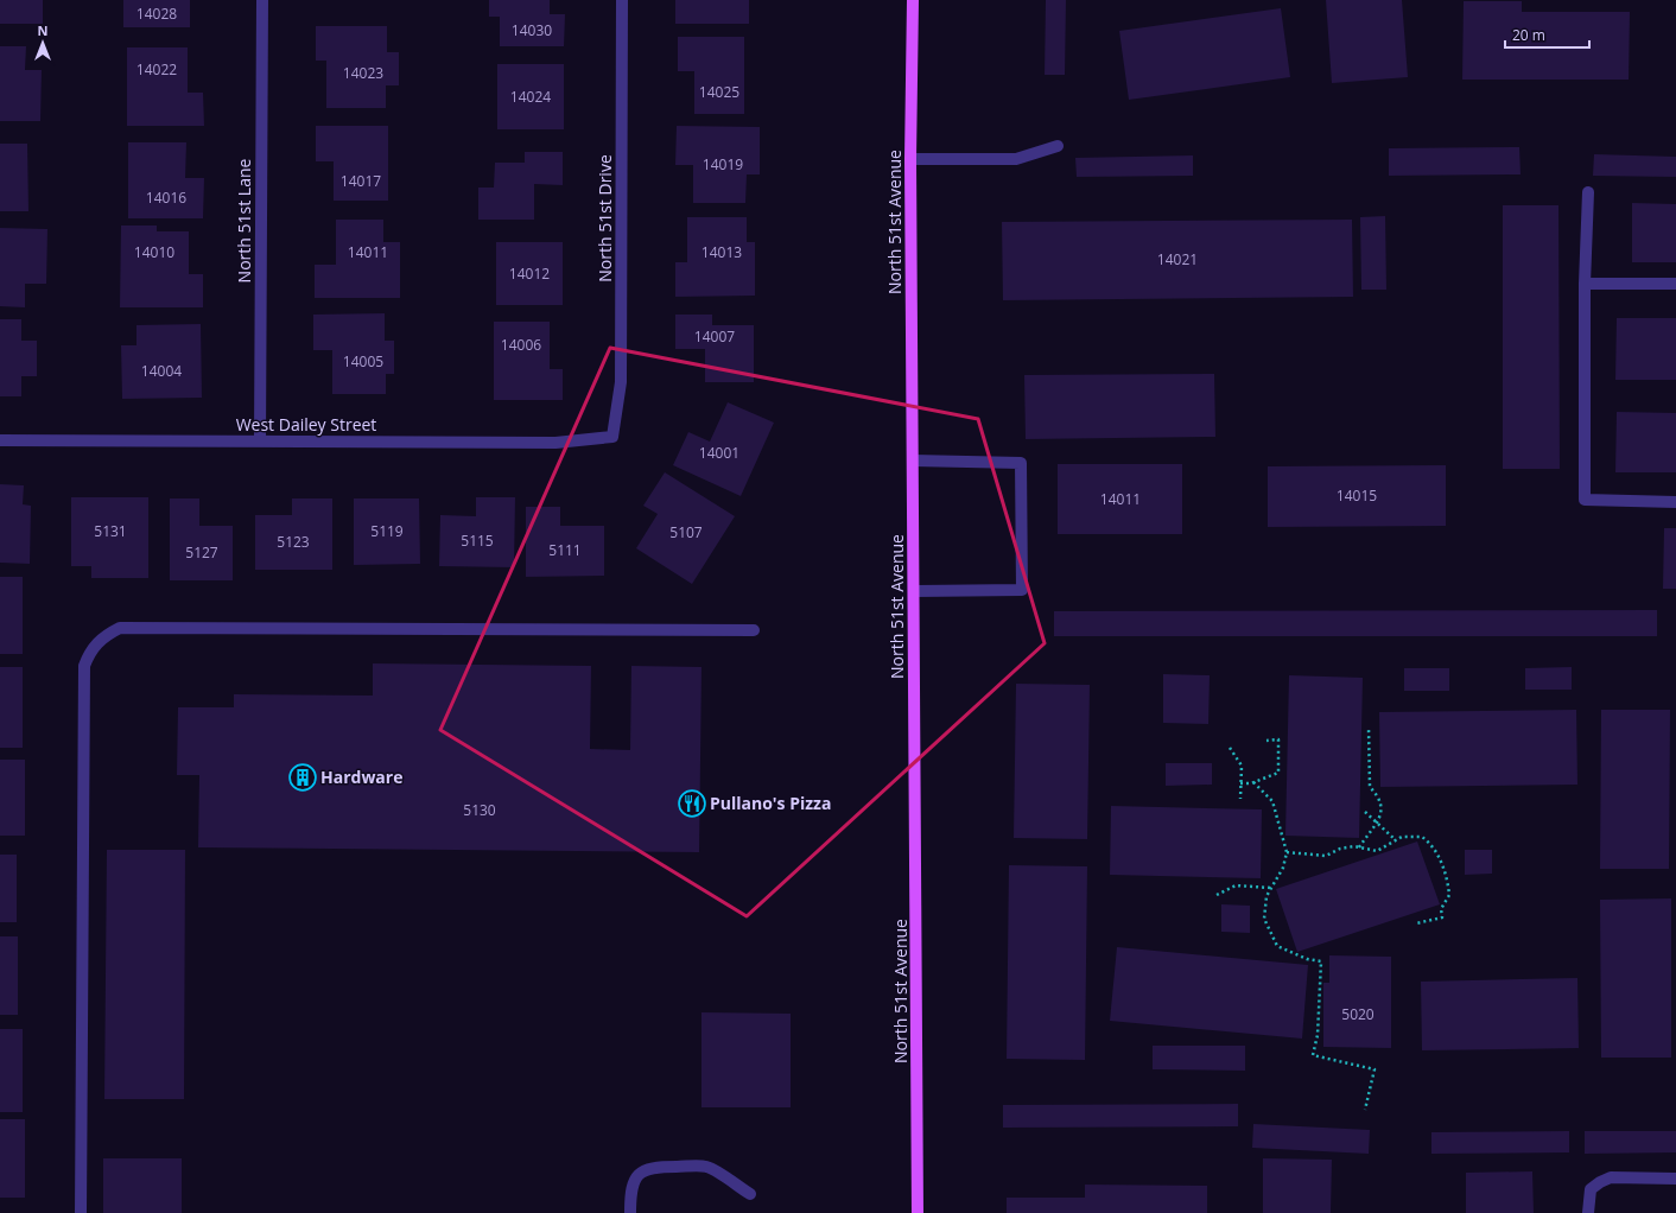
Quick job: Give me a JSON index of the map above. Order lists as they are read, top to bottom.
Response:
{
  "streets": {
    "main road": ["North 51st Avenue"],
    "street": ["North 51st Drive", "North 51st Lane", "West Dailey Street"]
  },
  "crossings": [
    ["North 51st Drive", "West Dailey Street"],
    ["North 51st Lane", "West Dailey Street"]
  ],
  "places": {
    "building": ["Hardware"],
    "restaurant": ["Pullano's Pizza"]
  },
  "house_numbers": [
    "14028",
    "14030",
    "14022",
    "14023",
    "14025",
    "14024",
    "14019",
    "14017",
    "14016",
    "14010",
    "14011",
    "14013",
    "14021",
    "14012",
    "14007",
    "14006",
    "14005",
    "14004",
    "14001",
    "14015",
    "14011",
    "5131",
    "5119",
    "5107",
    "5115",
    "5123",
    "5111",
    "5127",
    "5130",
    "5020"
  ],
  "scale_bar": "20 m",
  "north": "top"
}
